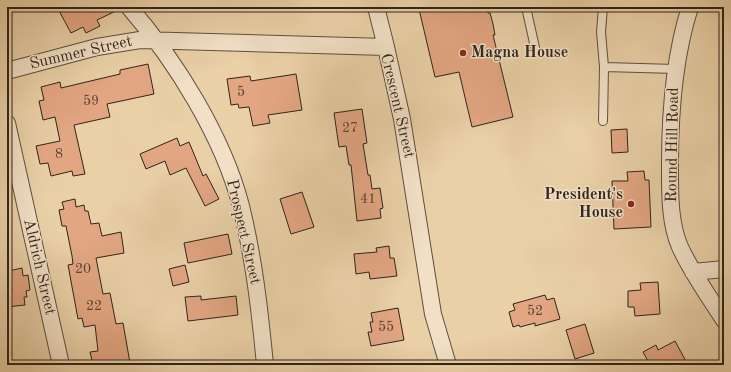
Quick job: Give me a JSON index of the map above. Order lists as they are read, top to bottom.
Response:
{
  "streets": {
    "street": [
      "Summer Street",
      "Crescent Street",
      "Round Hill Road",
      "Prospect Street",
      "Aldrich Street"
    ]
  },
  "crossings": [
    ["Summer Street", "Crescent Street"],
    ["Summer Street", "Prospect Street"],
    ["Crescent Street", "Prospect Street"]
  ],
  "places": ["Magna House", "President's House"],
  "house_numbers": [
    "5",
    "59",
    "27",
    "8",
    "41",
    "20",
    "22",
    "52",
    "55"
  ]
}
